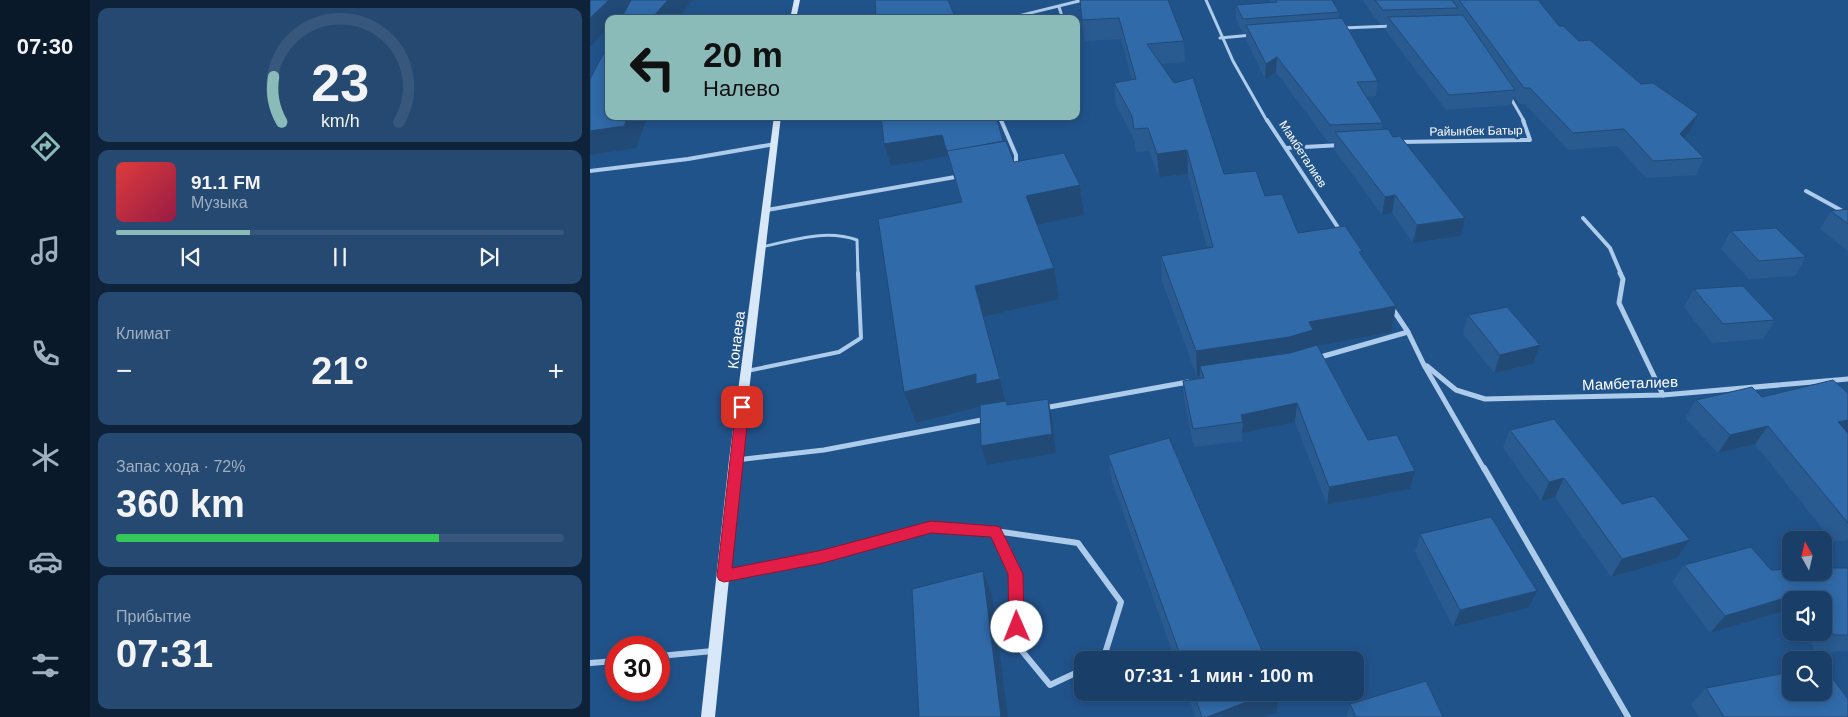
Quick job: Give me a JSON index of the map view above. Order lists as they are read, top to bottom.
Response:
{
  "streets": {
    "main road": ["Конаева"],
    "street": ["Райынбек Батыр", "Мамбеталиев"]
  },
  "north": "top",
  "page": {
    "tabs": "07:30",
    "turn": ["20 m", "Налево"],
    "song": ["91.1 FM", "Музыка"],
    "tile": [
      "Климат",
      ["Запас хода · 72%", "360 km"],
      ["Прибытие", "07:31"]
    ],
    "heat": ["−", "21°", "+"],
    "limit": "30",
    "trip": "07:31 · 1 мин · 100 m",
    "gauge": ["23", "km/h"]
  }
}
